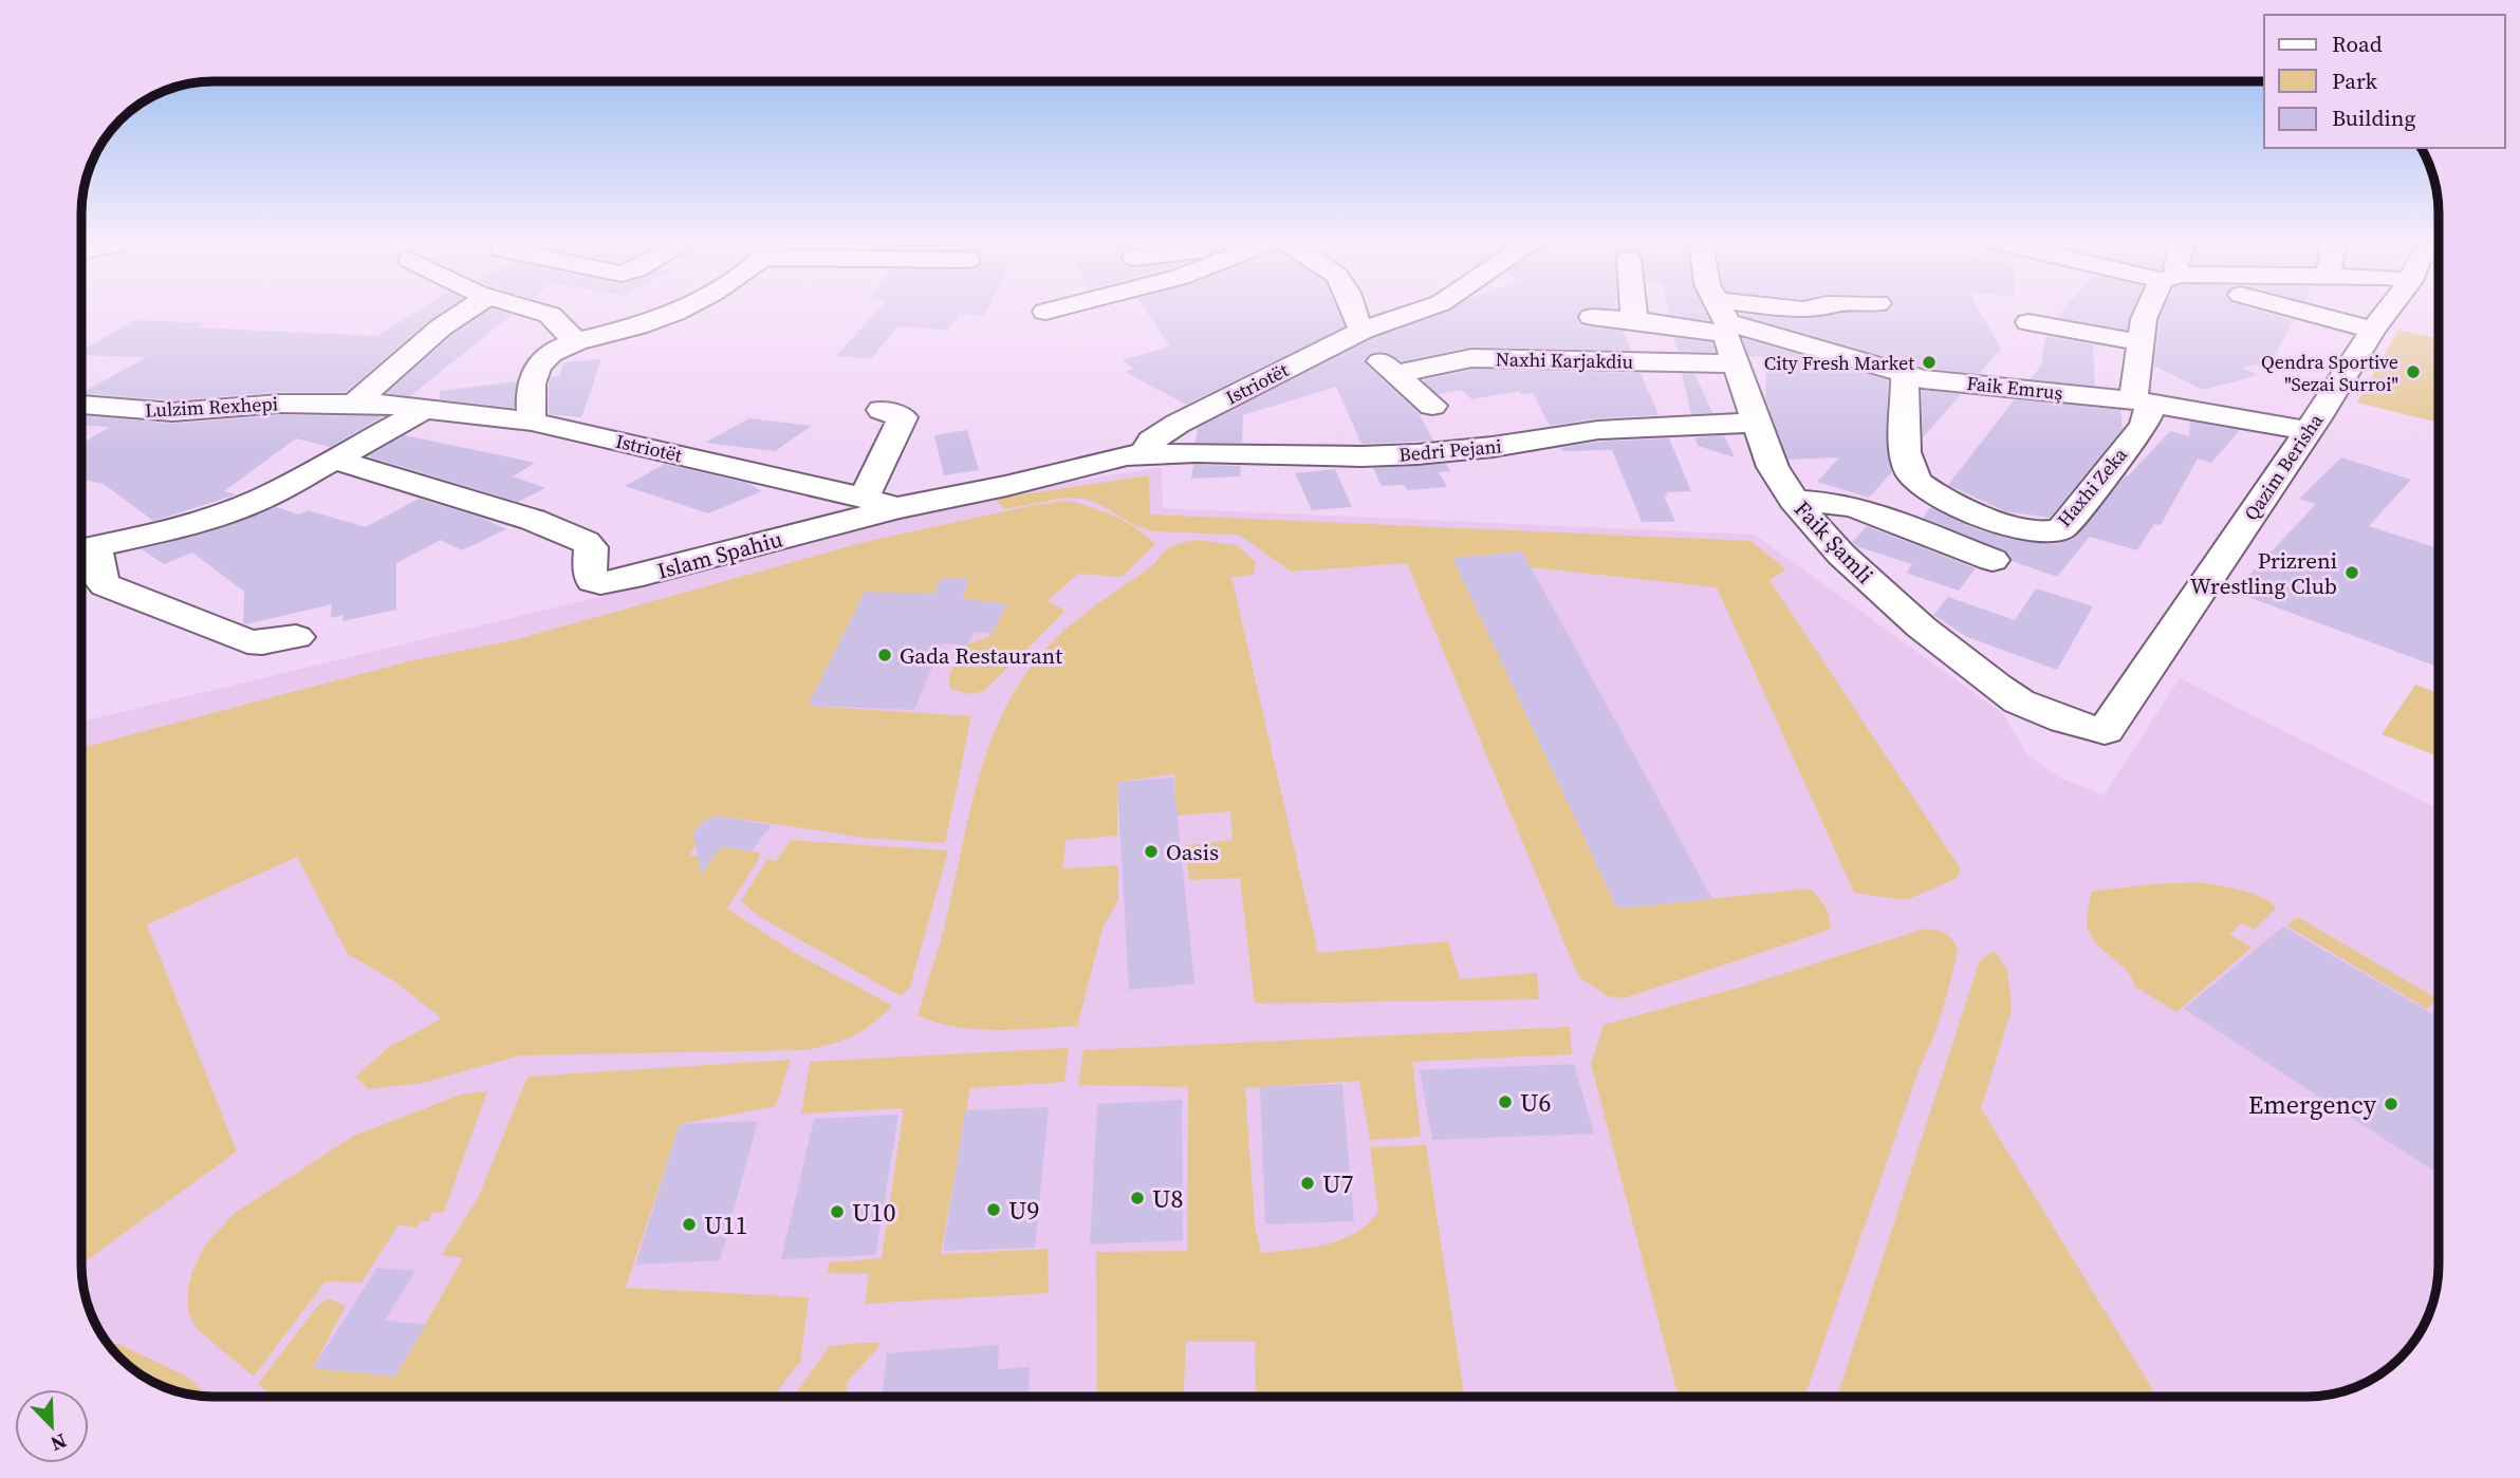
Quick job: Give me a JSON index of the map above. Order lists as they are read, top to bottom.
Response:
{
  "streets": {
    "street": [
      "Naxhi Karjakdiu",
      "Istriotët",
      "Faik Emruş",
      "Lulzim Rexhepi",
      "Bedri Pejani",
      "Qazim Berisha",
      "Haxhi Zeka",
      "Faik Şamli",
      "Islam Spahiu"
    ]
  },
  "crossings": [
    ["Naxhi Karjakdiu", "Faik Şamli"],
    ["Istriotët", "Lulzim Rexhepi"],
    ["Istriotët", "Bedri Pejani"],
    ["Istriotët", "Islam Spahiu"],
    ["Faik Emruş", "Qazim Berisha"],
    ["Faik Emruş", "Haxhi Zeka"],
    ["Faik Emruş", "Faik Şamli"],
    ["Bedri Pejani", "Faik Şamli"],
    ["Bedri Pejani", "Islam Spahiu"],
    ["Qazim Berisha", "Faik Şamli"]
  ],
  "places": [
    "City Fresh Market",
    "Qendra Sportive \"Sezai Surroi\"",
    "Prizreni Wrestling Club",
    "Gada Restaurant",
    "Oasis",
    "U6",
    "Emergency",
    "U7",
    "U8",
    "U9",
    "U10",
    "U11"
  ],
  "legend": ["Road", "Park", "Building"],
  "north": "bottom right"
}
